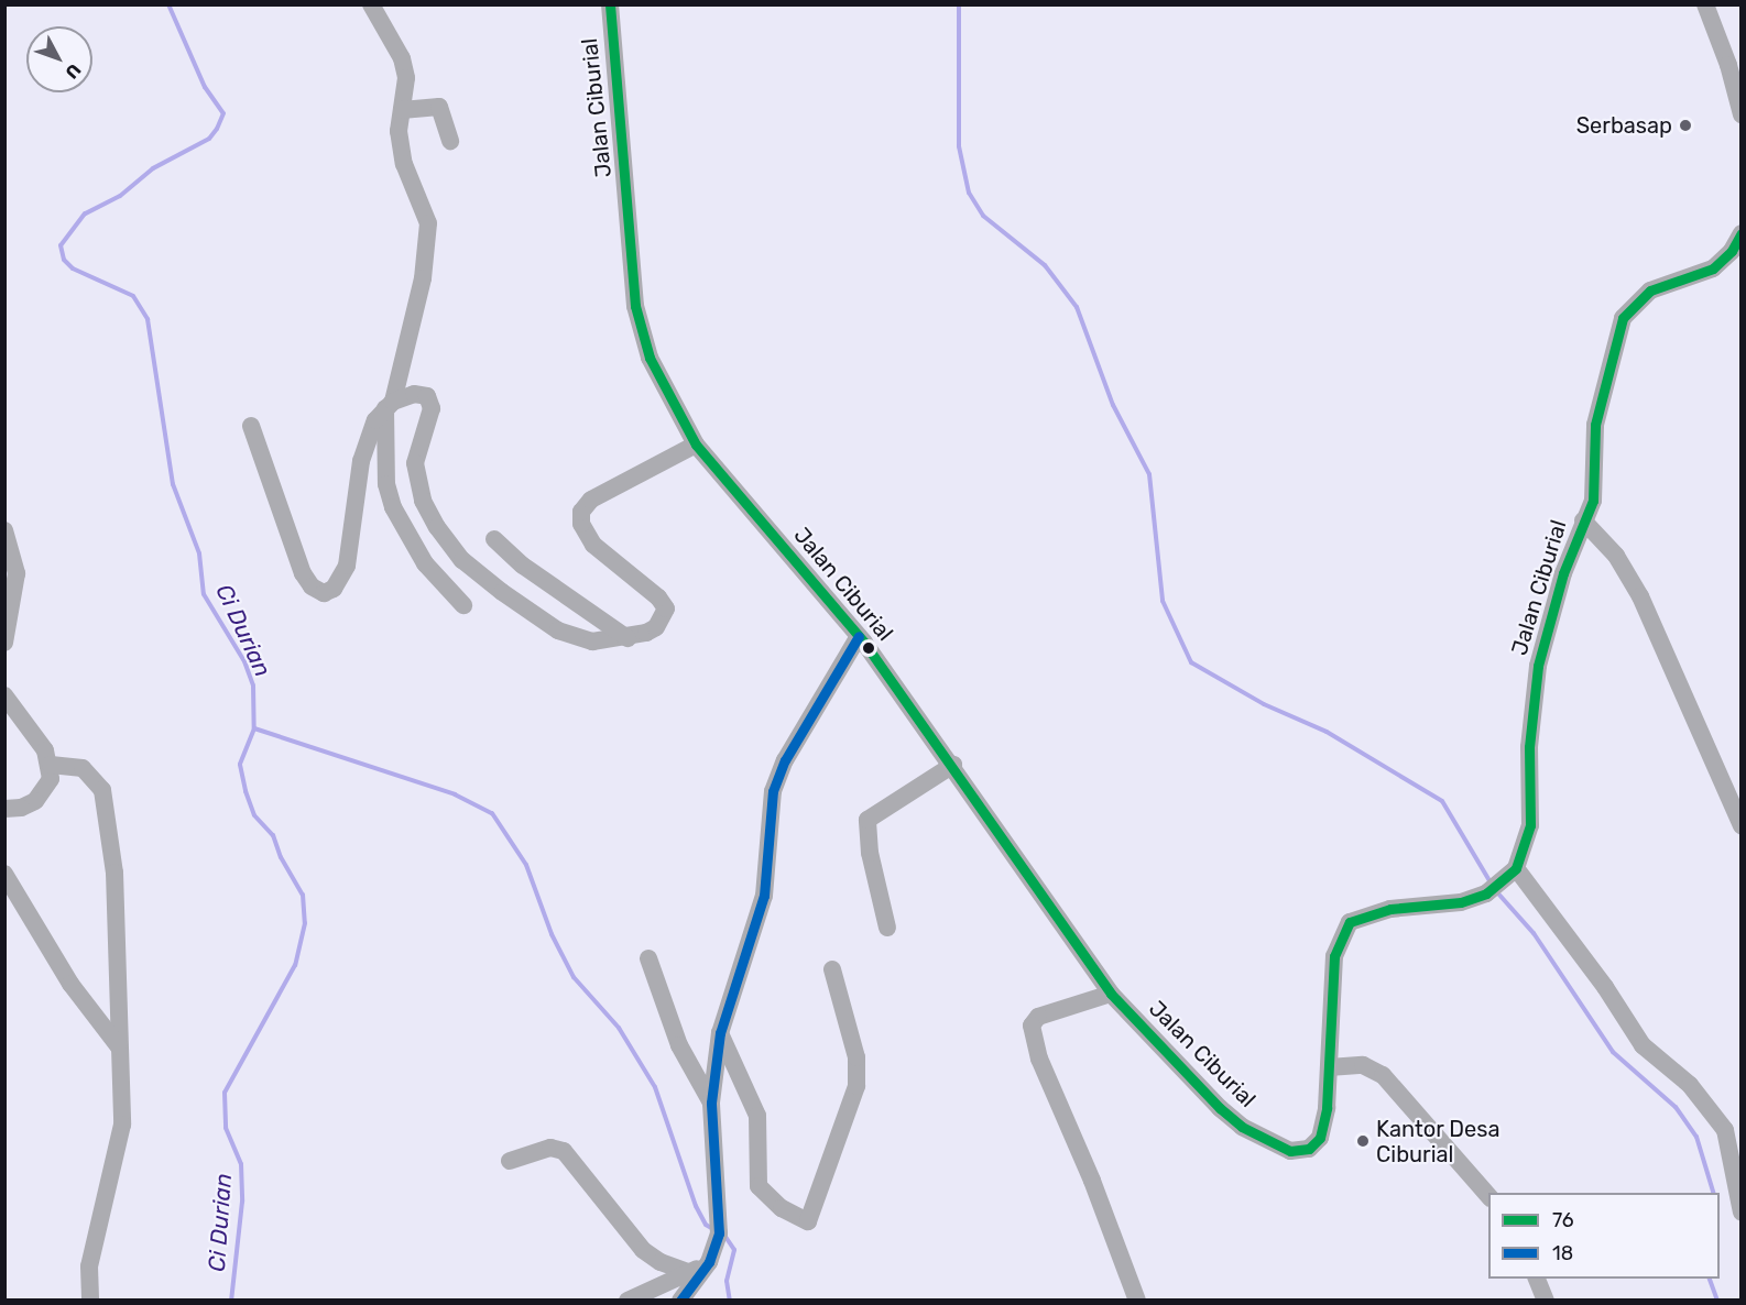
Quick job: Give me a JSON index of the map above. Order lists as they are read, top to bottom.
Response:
{
  "streets": {
    "street": ["Jalan Ciburial"]
  },
  "water": ["Ci Durian"],
  "places": ["Serbasap", "Kantor Desa Ciburial"],
  "lines": ["transit line 76", "transit line 18"],
  "legend": ["76", "18"],
  "north": "bottom right"
}
